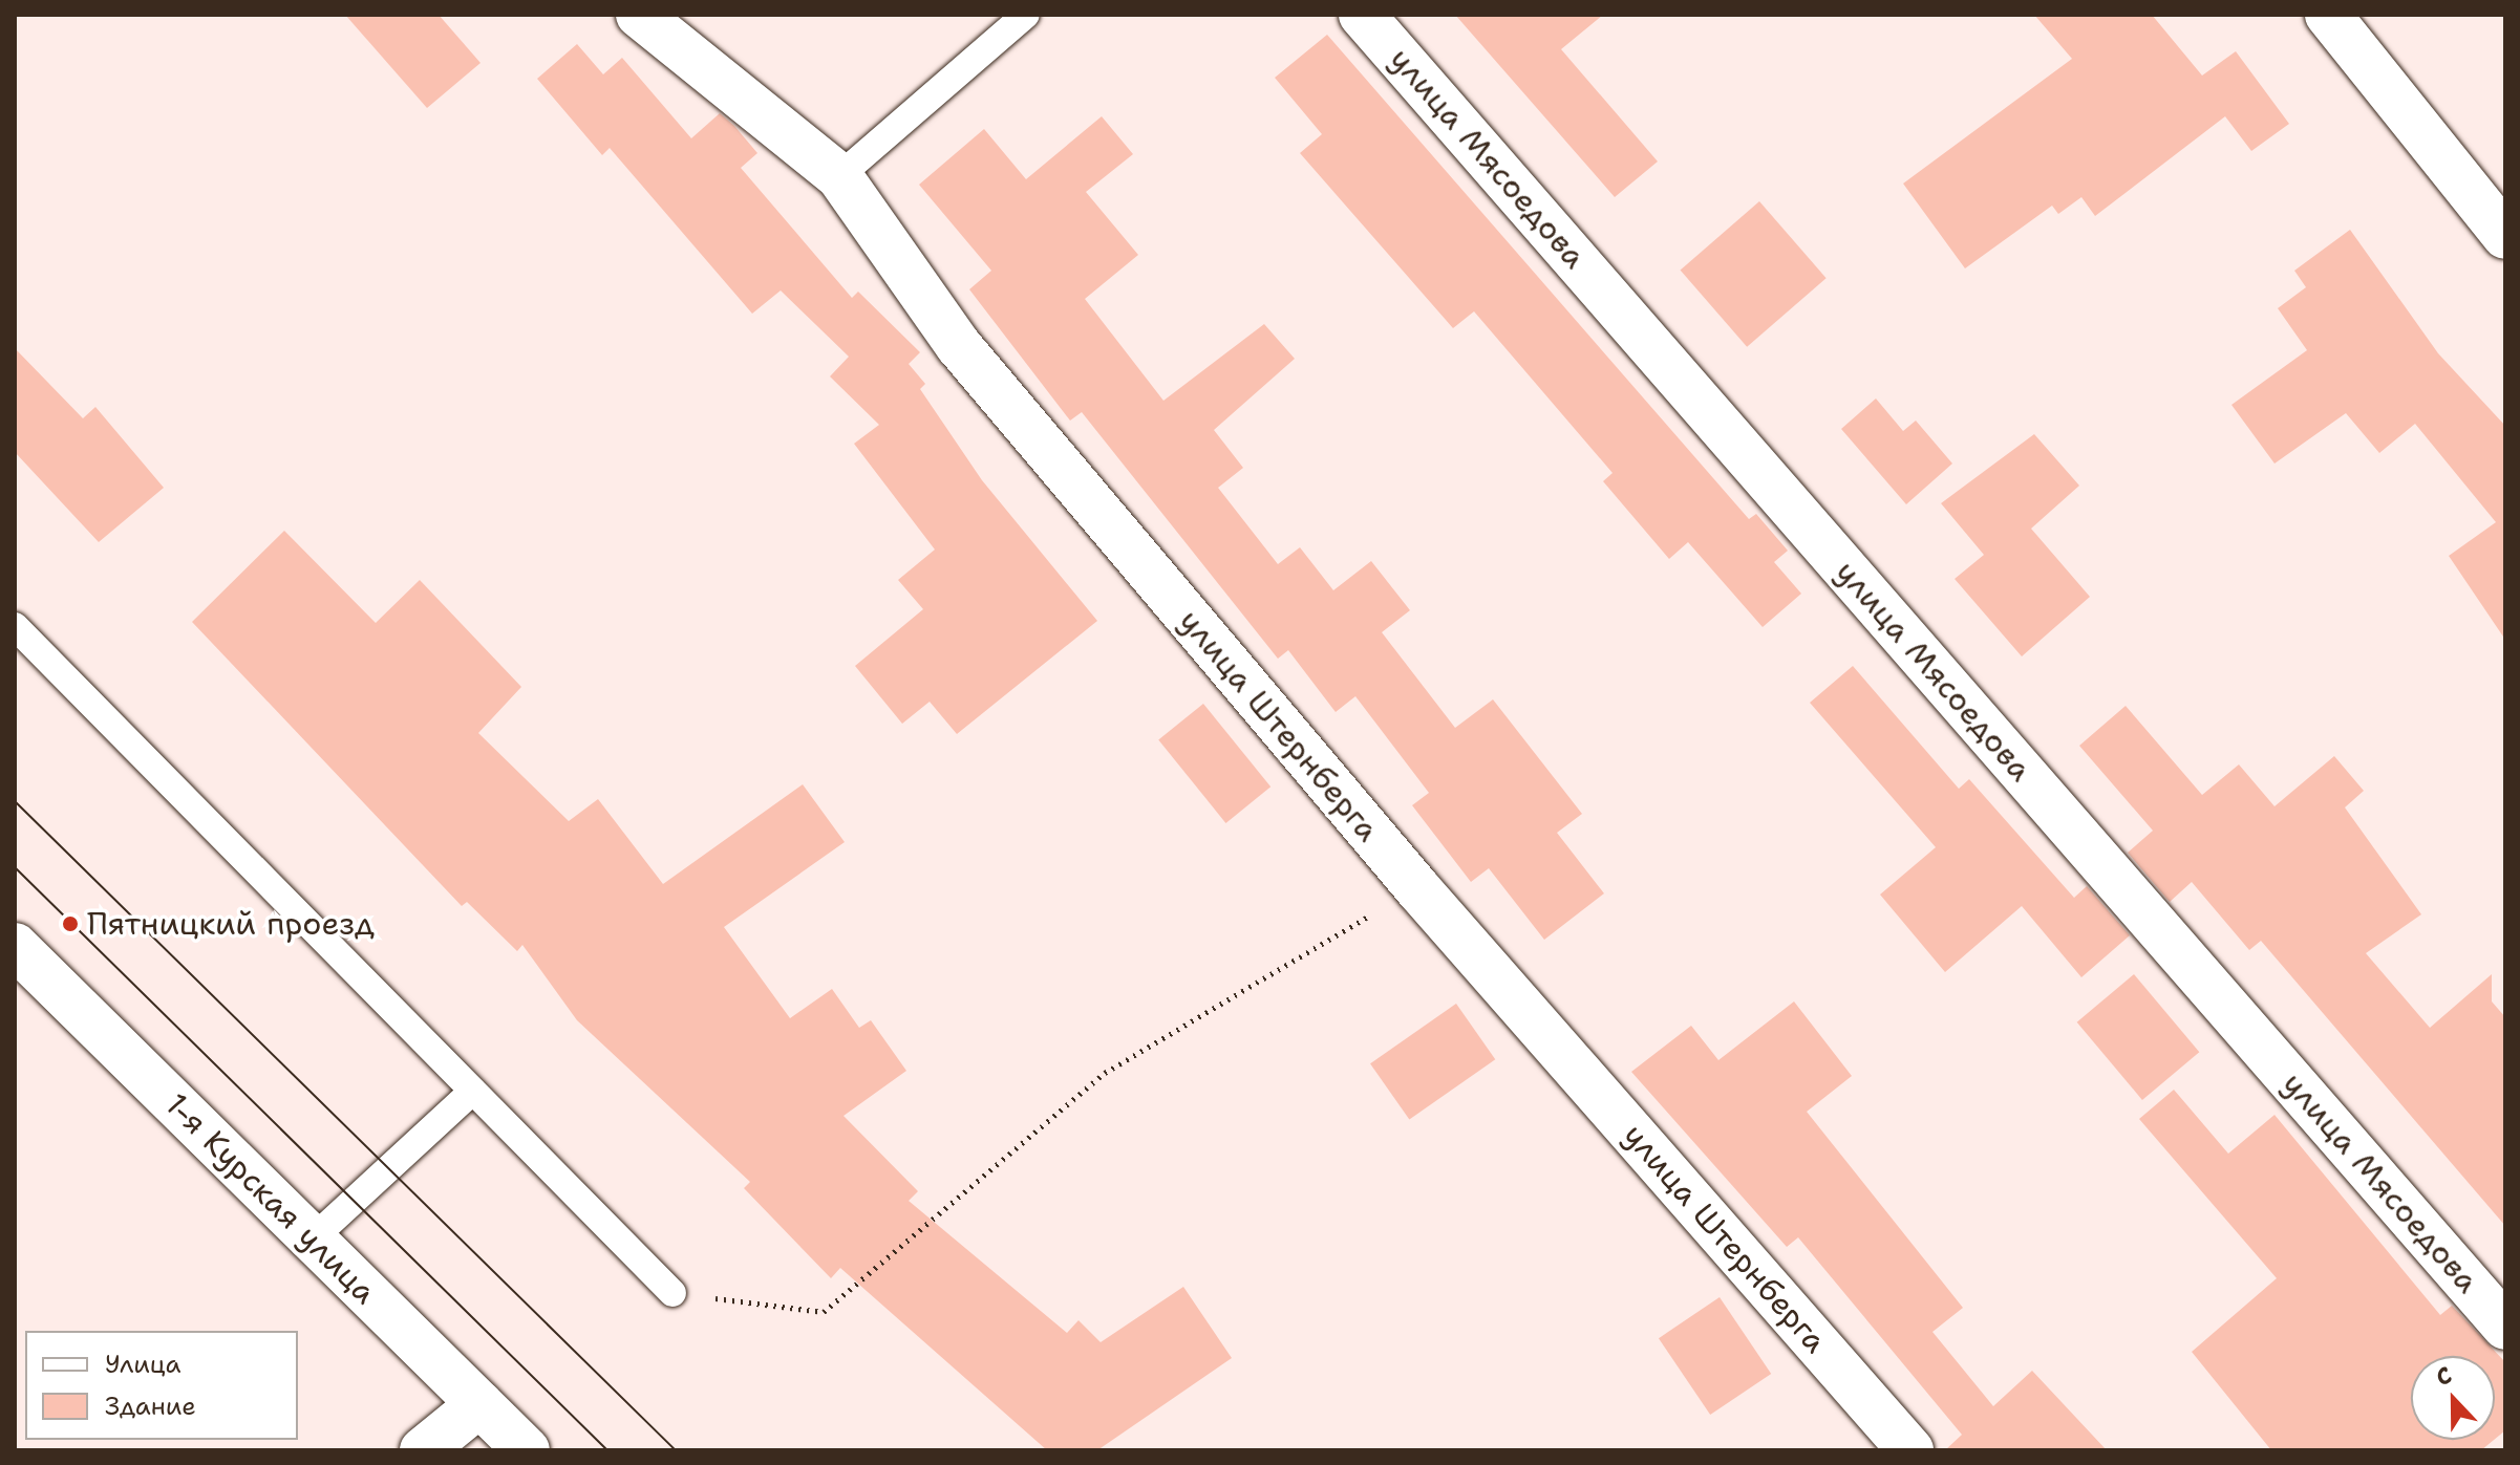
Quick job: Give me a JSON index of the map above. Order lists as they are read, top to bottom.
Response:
{
  "streets": {
    "street": ["улица Мясоедова", "улица Штернберга", "1-я Курская улица"]
  },
  "places": ["Пятницкий проезд"],
  "legend": ["Улица", "Здание"],
  "north": "top"
}
